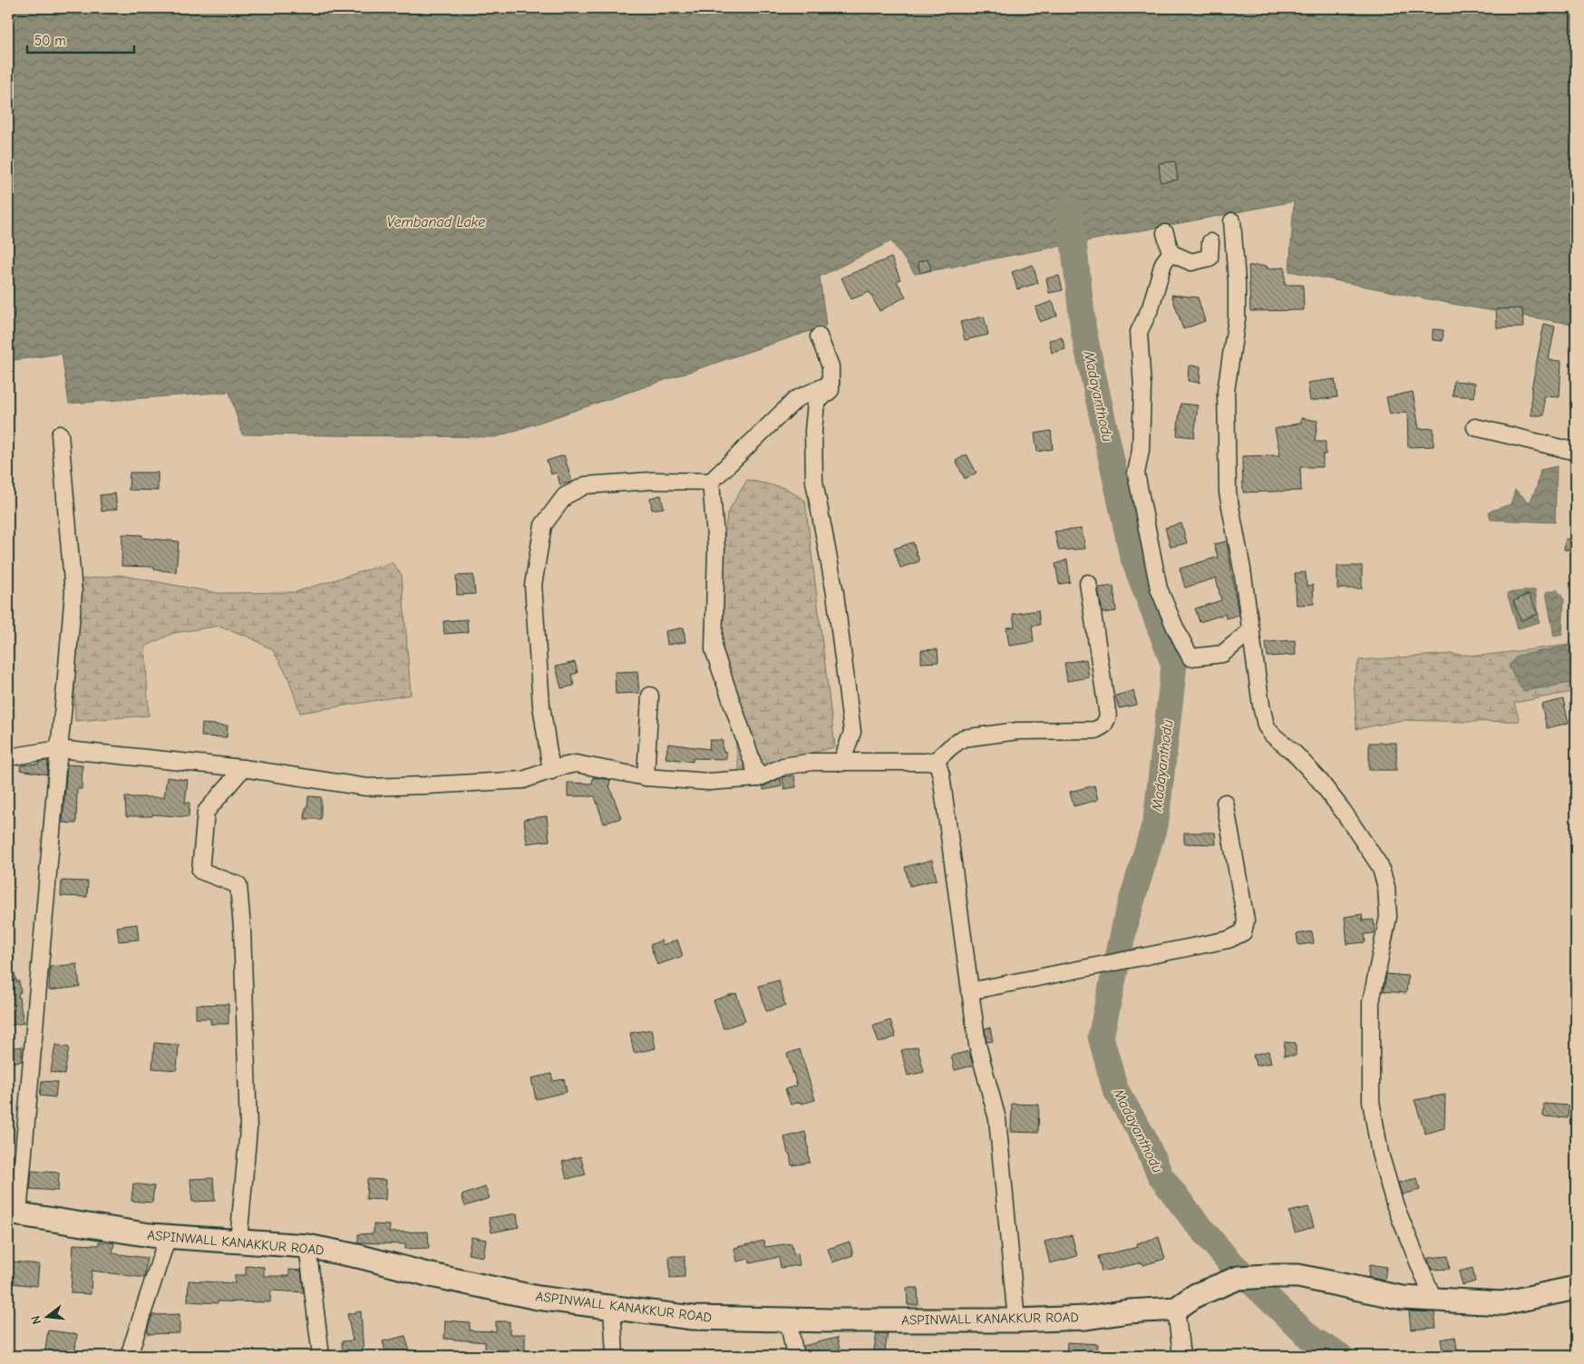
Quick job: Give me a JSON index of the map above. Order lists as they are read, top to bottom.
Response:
{
  "streets": {
    "main road": ["ASPINWALL KANAKKUR ROAD"]
  },
  "water": ["Vembanad Lake", "Madayanthodu"],
  "scale_bar": "50 m",
  "north": "left"
}
